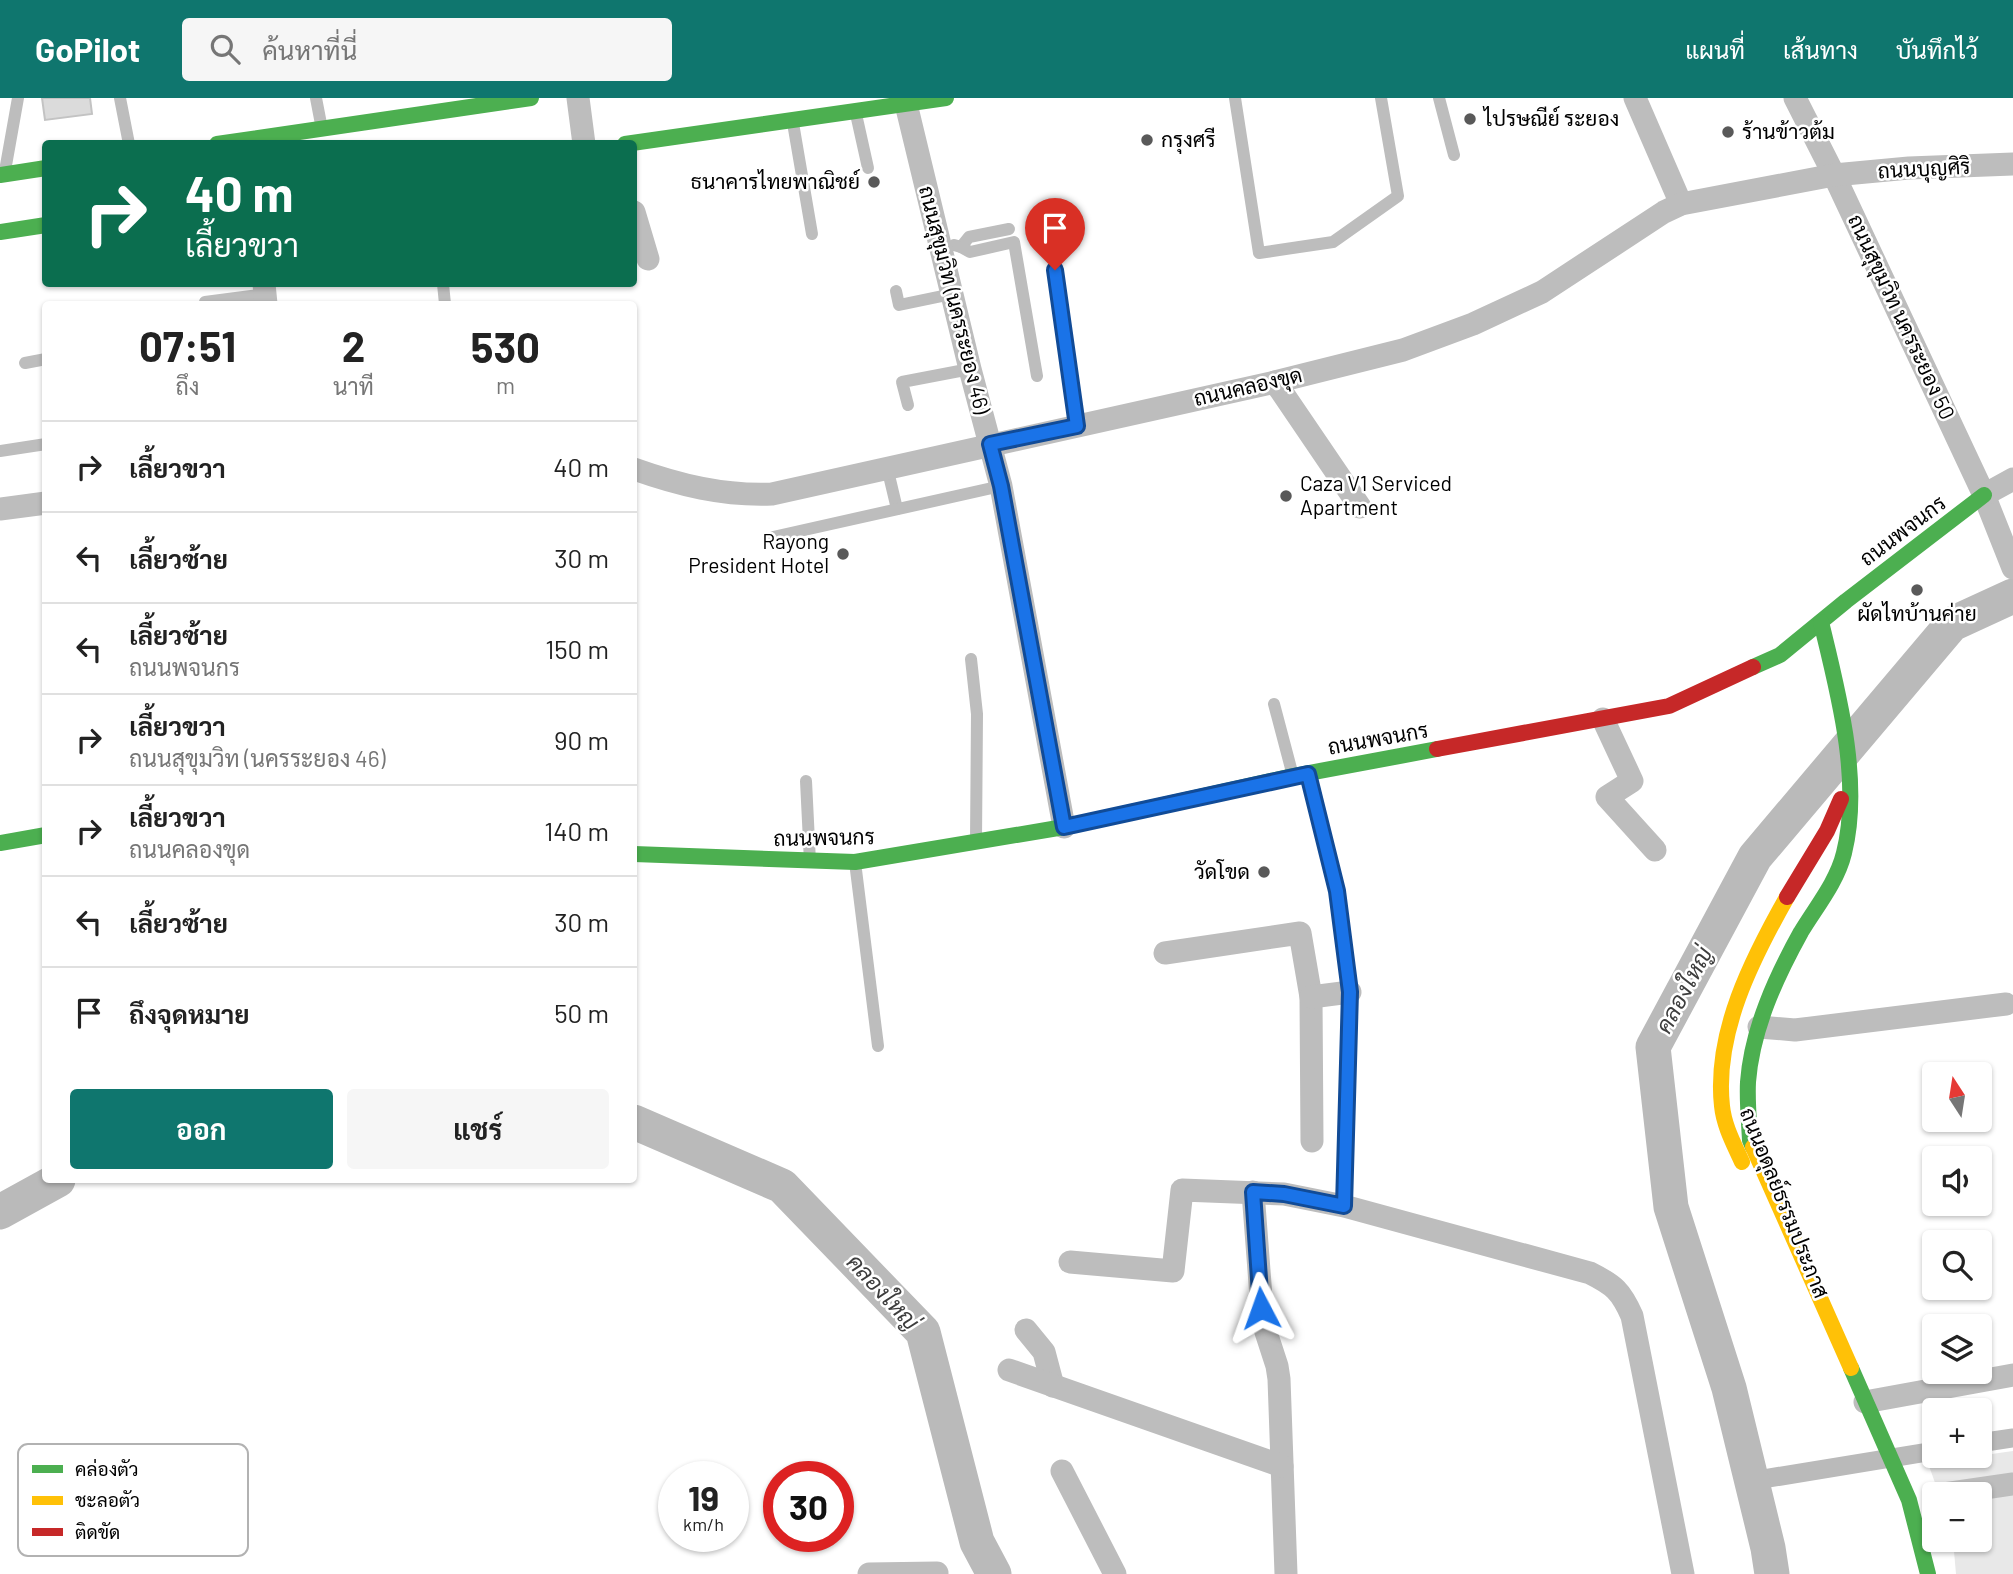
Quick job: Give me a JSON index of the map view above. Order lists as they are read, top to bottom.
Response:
{
  "streets": {
    "street": [
      "ถนนบุญศิริ",
      "ถนนสุขุมวิท (นครระยอง 46)",
      "ถนนสุขุมวิท นครระยอง 50",
      "ถนนคลองขุด",
      "ถนนพจนกร",
      "ถนนอดุลย์ธรรมประภาส"
    ]
  },
  "crossings": [
    ["ถนนบุญศิริ", "ถนนสุขุมวิท นครระยอง 50"],
    ["ถนนบุญศิริ", "ถนนคลองขุด"],
    ["ถนนสุขุมวิท (นครระยอง 46)", "ถนนคลองขุด"],
    ["ถนนสุขุมวิท (นครระยอง 46)", "ถนนพจนกร"],
    ["ถนนสุขุมวิท นครระยอง 50", "ถนนคลองขุด"],
    ["ถนนสุขุมวิท นครระยอง 50", "ถนนพจนกร"],
    ["ถนนพจนกร", "ถนนอดุลย์ธรรมประภาส"]
  ],
  "water": ["คลองใหญ่"],
  "places": [
    "ไปรษณีย์ ระยอง",
    "ร้านข้าวต้ม",
    "กรุงศรี",
    "ธนาคารไทยพาณิชย์",
    "Caza V1 Serviced Apartment",
    "Rayong President Hotel",
    "ผัดไทบ้านค่าย",
    "วัดโขด"
  ],
  "legend": ["คล่องตัว", "ชะลอตัว", "ติดขัด"],
  "north": "top",
  "page": {
    "header": "GoPilot",
    "search": "ค้นหาที่นี่",
    "nav": ["แผนที่", "เส้นทาง", "บันทึกไว้"],
    "turn": ["40 m", "เลี้ยวขวา"],
    "eta": [
      "07:51",
      "ถึง",
      "2",
      "นาที",
      "530",
      "m"
    ],
    "list": [
      {
        "name": "เลี้ยวขวา",
        "value": "40 m"
      },
      {
        "name": "เลี้ยวซ้าย",
        "value": "30 m"
      },
      {
        "name": "เลี้ยวซ้าย",
        "note": "ถนนพจนกร",
        "value": "150 m"
      },
      {
        "name": "เลี้ยวขวา",
        "note": "ถนนสุขุมวิท (นครระยอง 46)",
        "value": "90 m"
      },
      {
        "name": "เลี้ยวขวา",
        "note": "ถนนคลองขุด",
        "value": "140 m"
      },
      {
        "name": "เลี้ยวซ้าย",
        "value": "30 m"
      },
      {
        "name": "ถึงจุดหมาย",
        "value": "50 m"
      }
    ],
    "map_buttons": ["+", "−"],
    "buttons": ["ออก", "แชร์"],
    "speed": "19 km/h",
    "limit": "30"
  }
}
